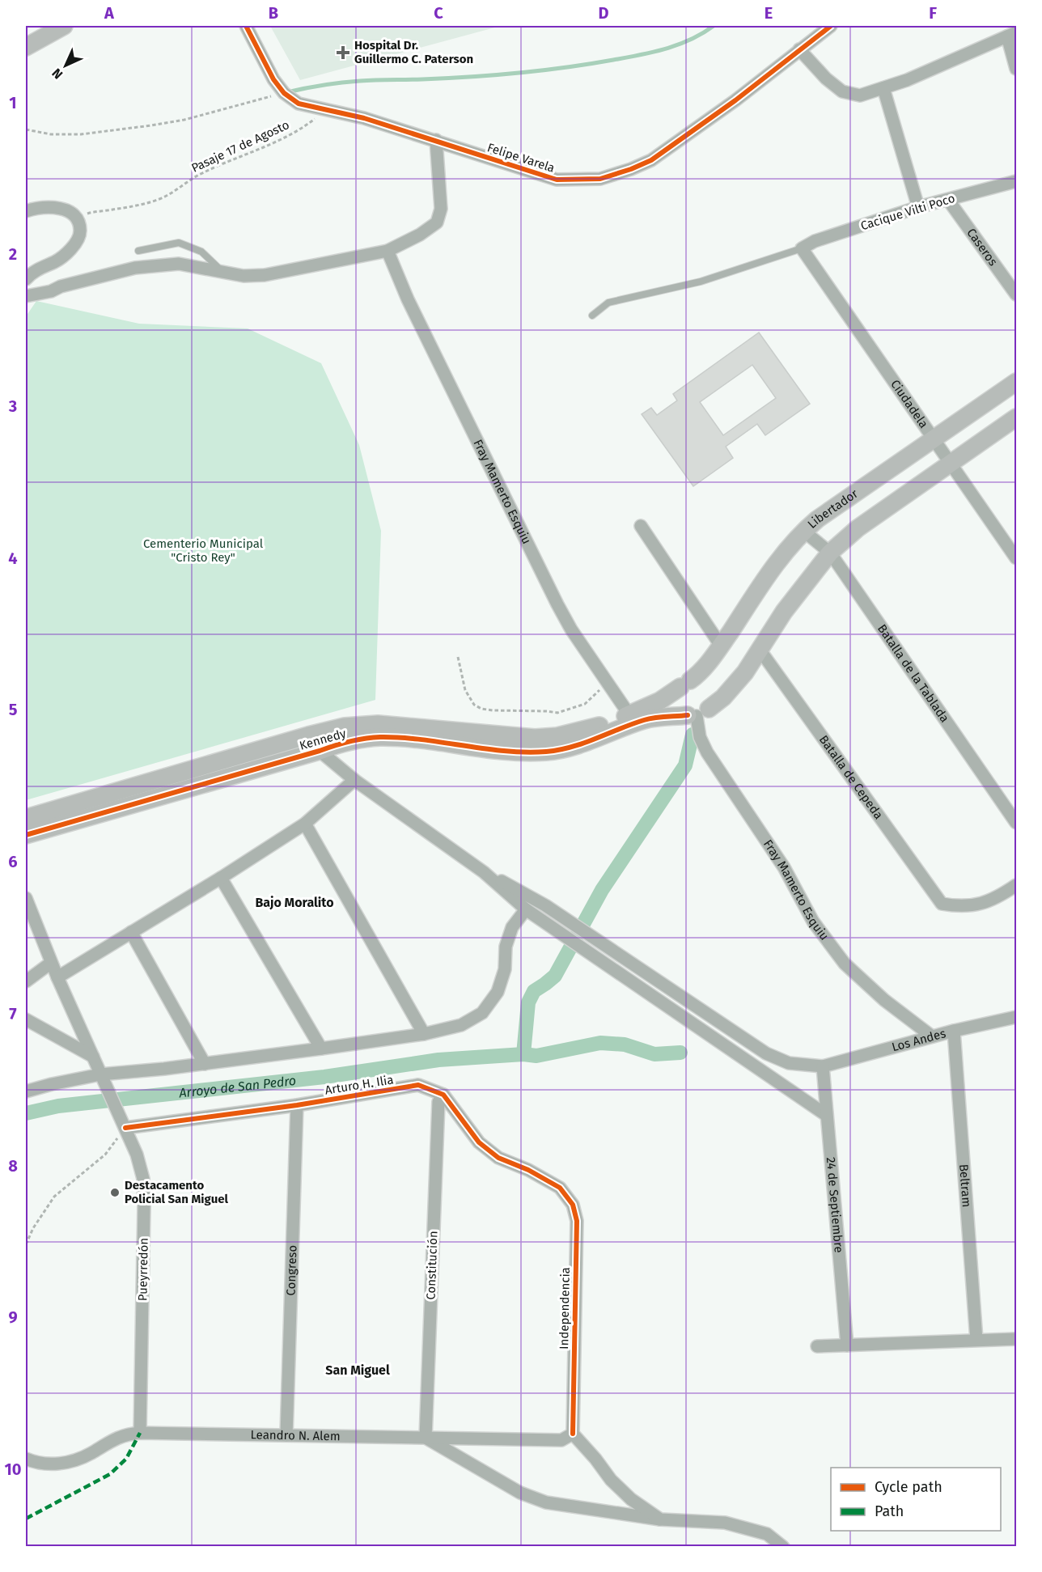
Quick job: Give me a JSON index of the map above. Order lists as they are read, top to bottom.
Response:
{
  "streets": {
    "street": [
      "Felipe Varela",
      "Cacique Vilti Poco",
      "Caseros",
      "Ciudadela",
      "Fray Mamerto Esquiu",
      "Libertador",
      "Batalla de la Tablada",
      "Kennedy",
      "Batalla de Cepeda",
      "Los Andes",
      "Arturo H. Ilia",
      "Beltram",
      "24 de Septiembre",
      "Constitución",
      "Pueyrredón",
      "Congreso",
      "Independencia",
      "Leandro N. Alem"
    ],
    "path": ["Pasaje 17 de Agosto"]
  },
  "crossings": [
    ["Pasaje 17 de Agosto", "Felipe Varela"],
    ["Cacique Vilti Poco", "Caseros"],
    ["Cacique Vilti Poco", "Ciudadela"],
    ["Ciudadela", "Libertador"],
    ["Fray Mamerto Esquiu", "Kennedy"],
    ["Fray Mamerto Esquiu", "Los Andes"],
    ["Libertador", "Batalla de la Tablada"],
    ["Libertador", "Kennedy"],
    ["Los Andes", "Beltram"],
    ["Los Andes", "24 de Septiembre"],
    ["Arturo H. Ilia", "Constitución"],
    ["Arturo H. Ilia", "Pueyrredón"],
    ["Arturo H. Ilia", "Congreso"],
    ["Arturo H. Ilia", "Independencia"],
    ["Constitución", "Independencia"],
    ["Constitución", "Leandro N. Alem"],
    ["Pueyrredón", "Leandro N. Alem"],
    ["Congreso", "Leandro N. Alem"],
    ["Independencia", "Leandro N. Alem"]
  ],
  "districts": ["Bajo Moralito", "San Miguel"],
  "water": ["Arroyo de San Pedro"],
  "parks": ["Cementerio Municipal \"Cristo Rey\""],
  "places": {
    "health": ["Hospital Dr. Guillermo C. Paterson"],
    "other": ["Destacamento Policial San Miguel"]
  },
  "legend": ["Cycle path", "Path"],
  "north": "bottom left",
  "grid": {
    "columns": [
      "A",
      "B",
      "C",
      "D",
      "E",
      "F"
    ],
    "rows": [
      "1",
      "2",
      "3",
      "4",
      "5",
      "6",
      "7",
      "8",
      "9",
      "10"
    ]
  }
}
